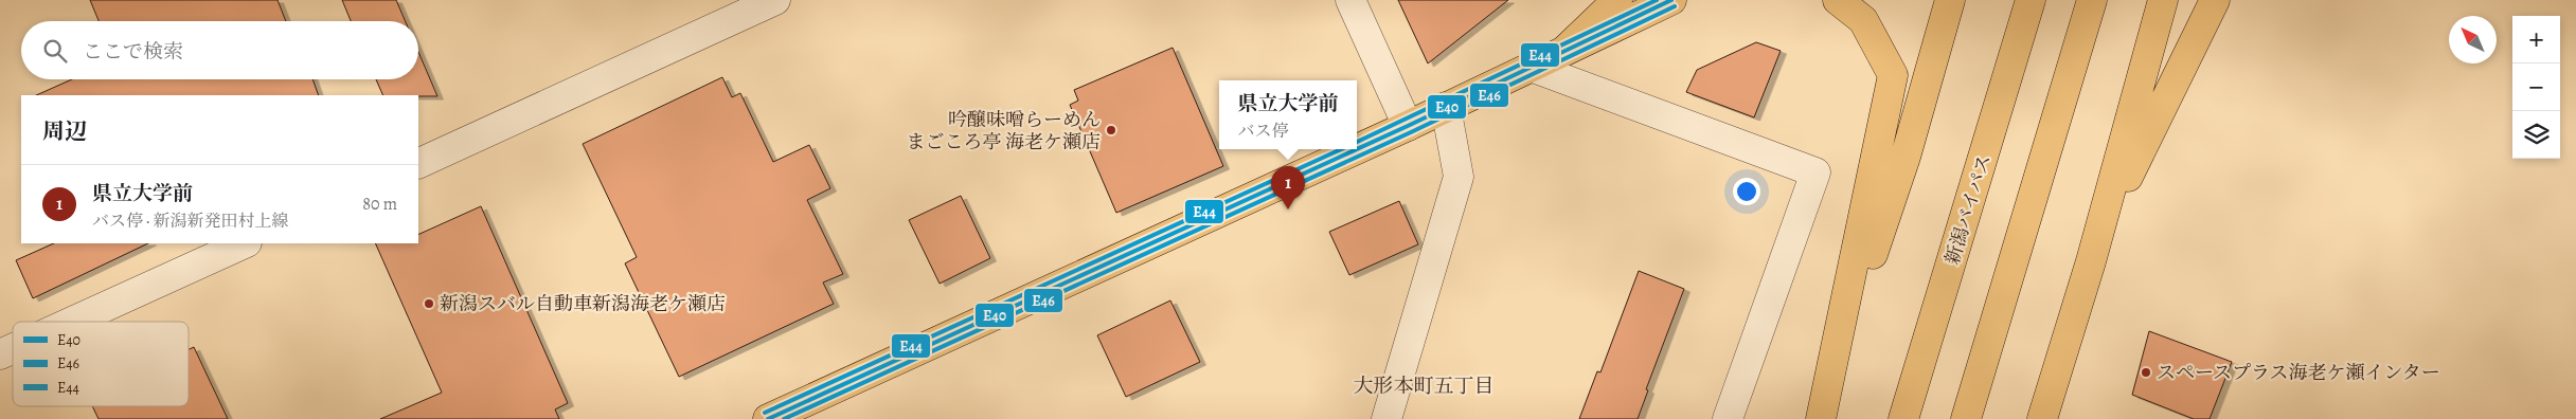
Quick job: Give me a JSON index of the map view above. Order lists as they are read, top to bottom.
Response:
{
  "streets": {
    "main road": ["新潟バイパス"]
  },
  "districts": ["大形本町五丁目"],
  "places": ["吟醸味噌らーめん まごころ亭 海老ケ瀬店", "新潟スバル自動車新潟海老ケ瀬店", "スペースプラス海老ケ瀬インター"],
  "lines": ["transit line E40", "transit line E44", "transit line E46"],
  "legend": ["E40", "E46", "E44"],
  "north": "top left",
  "page": {
    "map_buttons": ["+", "−"],
    "search": "ここで検索",
    "popup": ["県立大学前", "バス停"],
    "heading": "周辺",
    "list": [
      {
        "mark": "1",
        "name": "県立大学前",
        "note": "バス停 · 新潟新発田村上線",
        "value": "80 m"
      }
    ],
    "pins": "1"
  }
}
